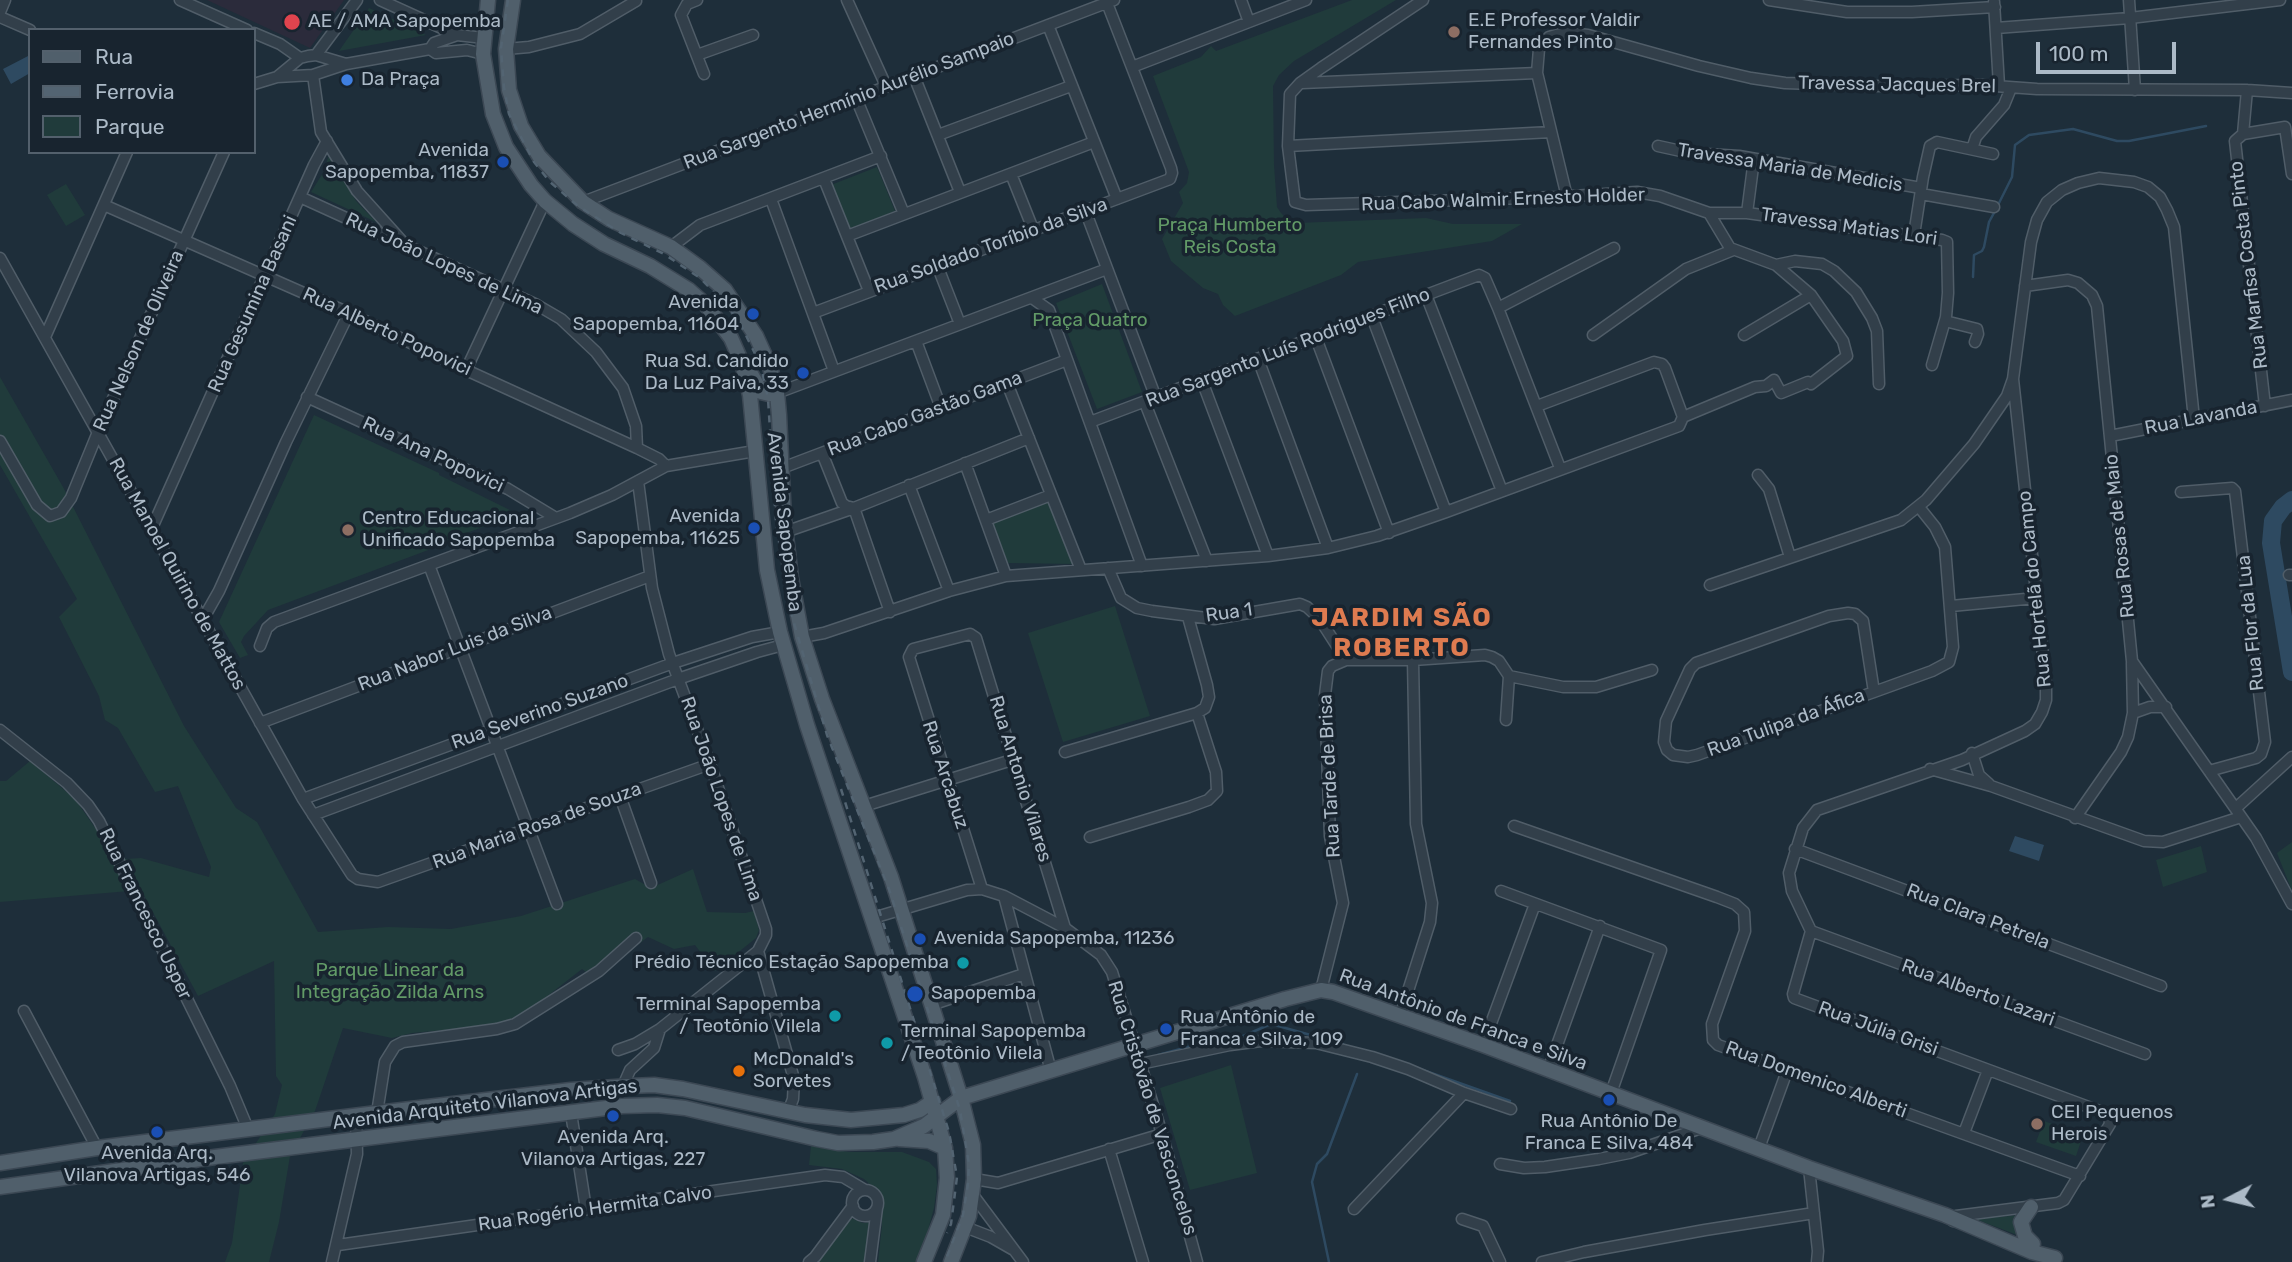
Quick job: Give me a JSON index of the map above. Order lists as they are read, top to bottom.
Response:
{
  "streets": {
    "main road": ["Avenida Sapopemba", "Rua Antônio de Franca e Silva", "Avenida Arquiteto Vilanova Artigas"],
    "street": [
      "Travessa Jacques Brel",
      "Rua Sargento Hermínio Aurélio Sampaio",
      "Travessa Maria de Medicis",
      "Rua Cabo Walmir Ernesto Holder",
      "Travessa Matias Lori",
      "Rua Soldado Toríbio da Silva",
      "Rua João Lopes de Lima",
      "Rua Marfisa Costa Pinto",
      "Rua Gesumina Basani",
      "Rua Alberto Popovici",
      "Rua Nelson de Oliveira",
      "Rua Sargento Luís Rodrigues Filho",
      "Rua Cabo Gastão Gama",
      "Rua Lavanda",
      "Rua Ana Popovici",
      "Rua Rosas de Maio",
      "Rua Manoel Quirino de Mattos",
      "Rua Hortelã do Campo",
      "Rua 1",
      "Rua Flor da Lua",
      "Rua Nabor Luis da Silva",
      "Rua Severino Suzano",
      "Rua Tulipa da Áfica",
      "Rua Arcabuz",
      "Rua Tarde de Brisa",
      "Rua Antonio Vilares",
      "Rua Maria Rosa de Souza",
      "Rua Francesco Usper",
      "Rua Clara Petrela",
      "Rua Alberto Lazari",
      "Rua Júlia Grisi",
      "Rua Domenico Alberti",
      "Rua Cristóvão de Vasconcelos",
      "Rua Rogério Hermita Calvo"
    ]
  },
  "crossings": [
    ["Rua Sargento Hermínio Aurélio Sampaio", "Avenida Sapopemba"],
    ["Rua Cabo Walmir Ernesto Holder", "Travessa Matias Lori"],
    ["Rua João Lopes de Lima", "Rua Gesumina Basani"],
    ["Rua João Lopes de Lima", "Rua Alberto Popovici"],
    ["Rua João Lopes de Lima", "Rua Nabor Luis da Silva"],
    ["Rua João Lopes de Lima", "Rua Severino Suzano"],
    ["Rua João Lopes de Lima", "Rua Maria Rosa de Souza"],
    ["Rua João Lopes de Lima", "Avenida Arquiteto Vilanova Artigas"],
    ["Rua Marfisa Costa Pinto", "Rua Lavanda"],
    ["Rua Gesumina Basani", "Rua Alberto Popovici"],
    ["Rua Gesumina Basani", "Rua Manoel Quirino de Mattos"],
    ["Rua Alberto Popovici", "Rua Nelson de Oliveira"],
    ["Rua Nelson de Oliveira", "Rua Manoel Quirino de Mattos"],
    ["Rua Cabo Gastão Gama", "Avenida Sapopemba"],
    ["Rua Lavanda", "Rua Rosas de Maio"],
    ["Avenida Sapopemba", "Rua Severino Suzano"],
    ["Avenida Sapopemba", "Rua Antônio de Franca e Silva"],
    ["Avenida Sapopemba", "Avenida Arquiteto Vilanova Artigas"],
    ["Avenida Sapopemba", "Rua Cristóvão de Vasconcelos"],
    ["Rua Manoel Quirino de Mattos", "Rua Nabor Luis da Silva"],
    ["Rua Manoel Quirino de Mattos", "Rua Severino Suzano"],
    ["Rua Manoel Quirino de Mattos", "Rua Maria Rosa de Souza"],
    ["Rua Hortelã do Campo", "Rua Clara Petrela"],
    ["Rua 1", "Rua Tarde de Brisa"],
    ["Rua Arcabuz", "Rua Antonio Vilares"],
    ["Rua Arcabuz", "Rua Cristóvão de Vasconcelos"],
    ["Rua Tarde de Brisa", "Rua Antônio de Franca e Silva"],
    ["Rua Antonio Vilares", "Rua Cristóvão de Vasconcelos"],
    ["Rua Francesco Usper", "Avenida Arquiteto Vilanova Artigas"],
    ["Rua Alberto Lazari", "Rua Júlia Grisi"],
    ["Rua Antônio de Franca e Silva", "Avenida Arquiteto Vilanova Artigas"],
    ["Rua Antônio de Franca e Silva", "Rua Cristóvão de Vasconcelos"],
    ["Rua Júlia Grisi", "Rua Domenico Alberti"]
  ],
  "districts": ["JARDIM SÃO ROBERTO"],
  "parks": ["Praça Humberto Reis Costa", "Praça Quatro", "Parque Linear da Integração Zilda Arns"],
  "places": [
    "AE / AMA Sapopemba",
    "E.E Professor Valdir Fernandes Pinto",
    "Da Praça",
    "Avenida Sapopemba, 11837",
    "Avenida Sapopemba, 11604",
    "Rua Sd. Candido Da Luz Paiva, 33",
    "Avenida Sapopemba, 11625",
    "Centro Educacional Unificado Sapopemba",
    "Avenida Sapopemba, 11236",
    "Prédio Técnico Estação Sapopemba",
    "Sapopemba",
    "Terminal Sapopemba / Teotõnio Vilela",
    "Rua Antônio de Franca e Silva, 109",
    "Terminal Sapopemba / Teotônio Vilela",
    "McDonald's Sorvetes",
    "Rua Antônio De Franca E Silva, 484",
    "Avenida Arq. Vilanova Artigas, 227",
    "CEI Pequenos Herois",
    "Avenida Arq. Vilanova Artigas, 546"
  ],
  "legend": ["Rua", "Ferrovia", "Parque"],
  "scale_bar": "100 m",
  "north": "left"
}
